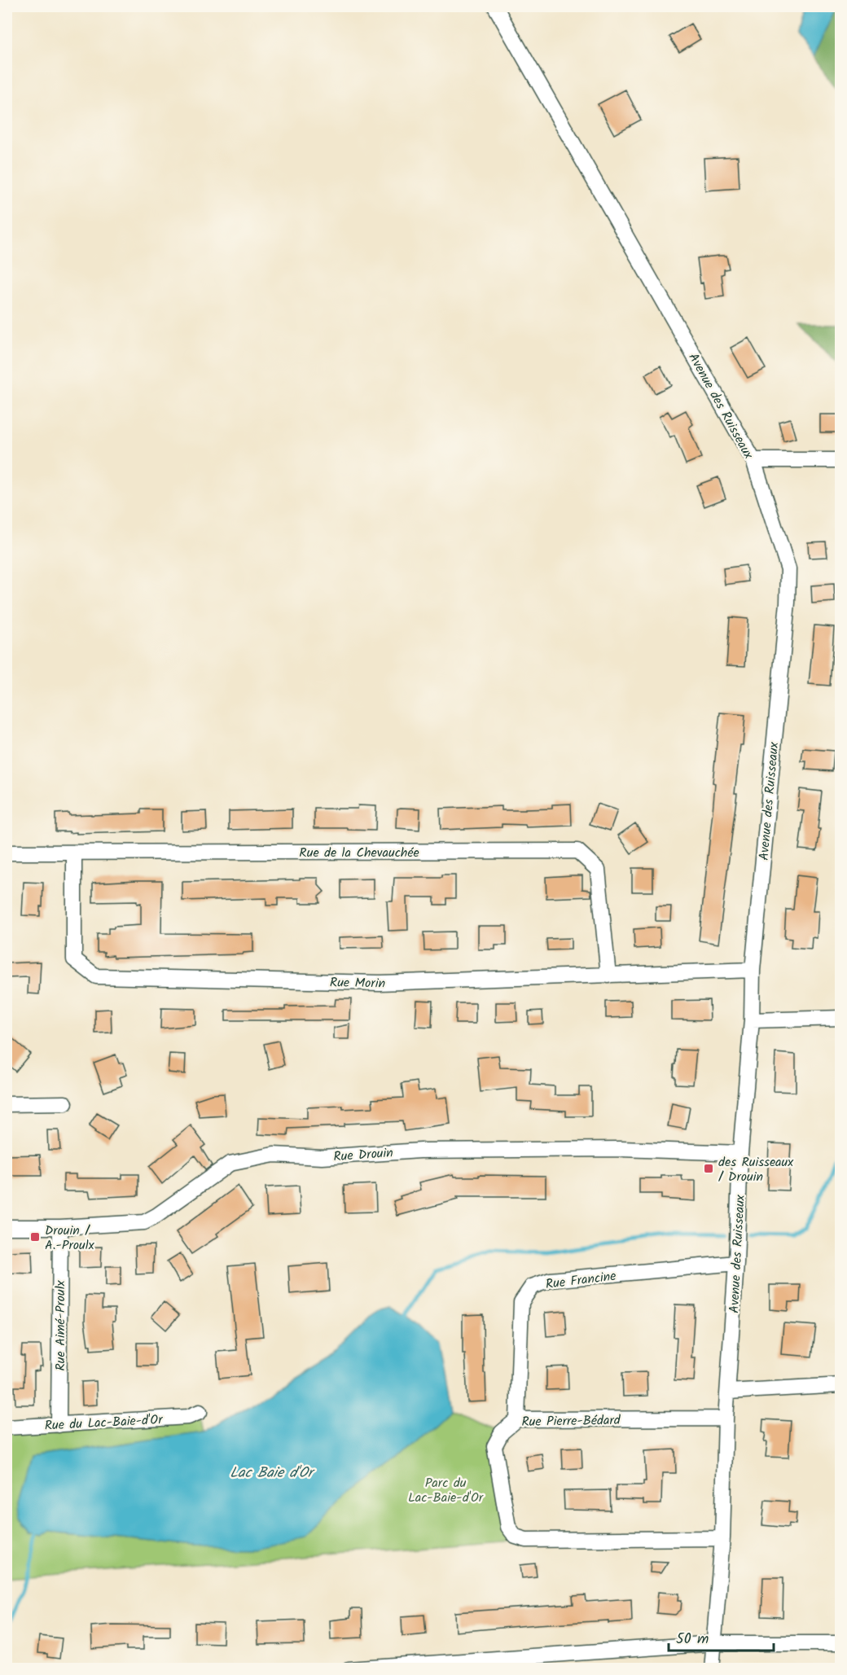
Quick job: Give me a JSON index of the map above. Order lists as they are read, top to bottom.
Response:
{
  "streets": {
    "street": [
      "Avenue des Ruisseaux",
      "Rue de la Chevauchée",
      "Rue Morin",
      "Rue Drouin",
      "Rue Francine",
      "Rue Aimé-Proulx",
      "Rue Pierre-Bédard",
      "Rue du Lac-Baie-d'Or"
    ]
  },
  "crossings": [
    ["Avenue des Ruisseaux", "Rue Morin"],
    ["Avenue des Ruisseaux", "Rue Drouin"],
    ["Avenue des Ruisseaux", "Rue Francine"],
    ["Avenue des Ruisseaux", "Rue Pierre-Bédard"],
    ["Rue de la Chevauchée", "Rue Morin"],
    ["Rue Drouin", "Rue Aimé-Proulx"],
    ["Rue Francine", "Rue Pierre-Bédard"],
    ["Rue Aimé-Proulx", "Rue du Lac-Baie-d'Or"]
  ],
  "water": ["Lac Baie d'Or"],
  "parks": ["Parc du Lac-Baie-d'Or"],
  "places": {
    "transit": ["des Ruisseaux / Drouin", "Drouin / A.-Proulx"]
  },
  "scale_bar": "50 m"
}
